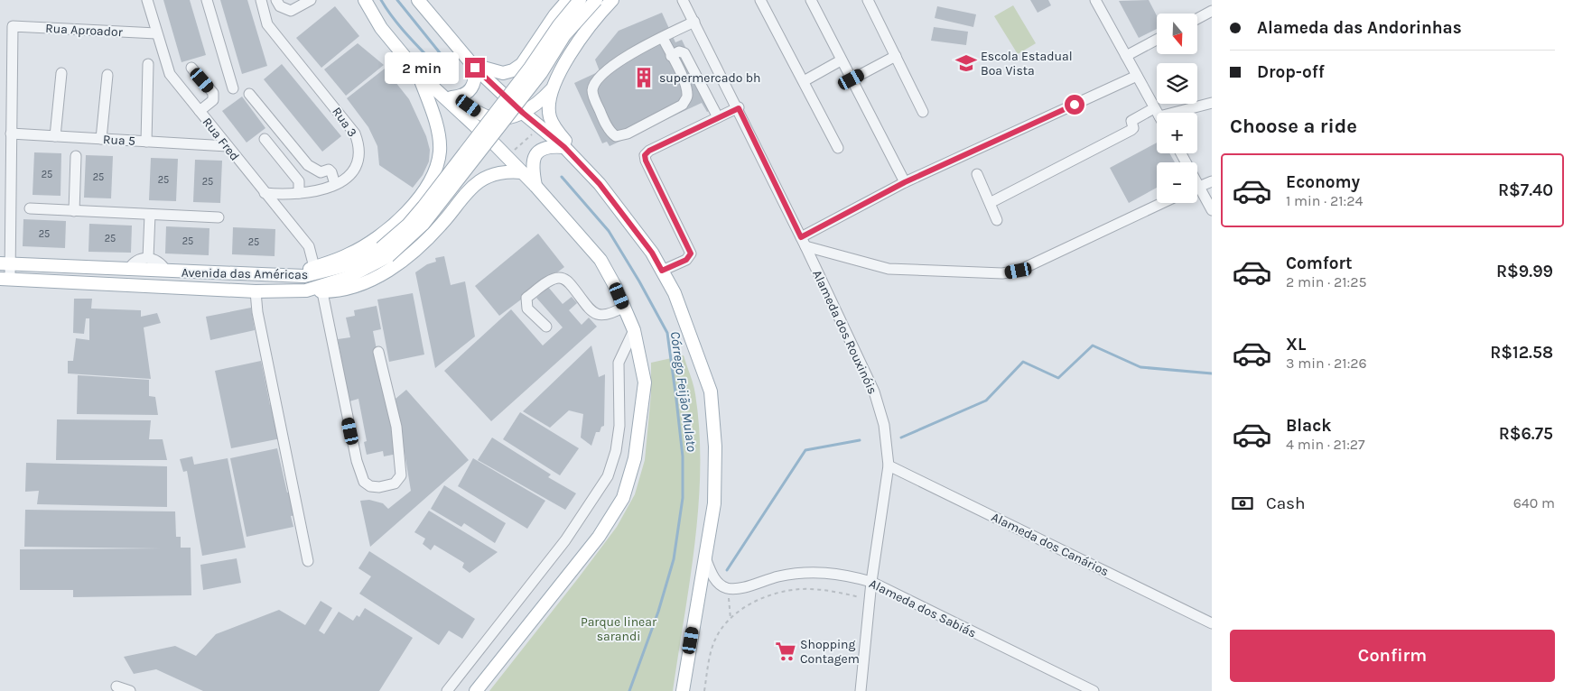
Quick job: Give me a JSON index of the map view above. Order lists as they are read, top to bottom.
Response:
{
  "streets": {
    "main road": ["Avenida das Américas"],
    "street": [
      "Rua Aproador",
      "Rua 3",
      "Rua Fred",
      "Rua 5",
      "Alameda dos Rouxinóis",
      "Alameda dos Canários",
      "Alameda dos Sabiás"
    ]
  },
  "crossings": [
    ["Rua Aproador", "Rua Fred"],
    ["Rua Aproador", "Rua 5"],
    ["Rua 3", "Rua Fred"],
    ["Rua Fred", "Rua 5"],
    ["Alameda dos Rouxinóis", "Alameda dos Canários"],
    ["Alameda dos Rouxinóis", "Alameda dos Sabiás"]
  ],
  "water": ["Córrego Feijão Mulato"],
  "parks": ["Parque linear sarandi"],
  "places": {
    "school or university": ["Escola Estadual Boa Vista"],
    "building": ["supermercado bh"],
    "supermarket": ["Shopping Contagem"]
  },
  "house_numbers": [
    "25",
    "25",
    "25",
    "25",
    "25",
    "25",
    "25",
    "25"
  ],
  "north": "bottom",
  "page": {
    "banner": ["Alameda das Andorinhas", "Drop-off"],
    "map_buttons": ["+", "−"],
    "bubble": "2 min",
    "heading": "Choose a ride",
    "list": [
      {
        "name": "Economy",
        "note": "1 min · 21:24",
        "value": "R$7.40"
      },
      {
        "name": "Comfort",
        "note": "2 min · 21:25",
        "value": "R$9.99"
      },
      {
        "name": "XL",
        "note": "3 min · 21:26",
        "value": "R$12.58"
      },
      {
        "name": "Black",
        "note": "4 min · 21:27",
        "value": "R$6.75"
      }
    ],
    "pay": ["Cash", "640 m"],
    "buttons": "Confirm"
  }
}
